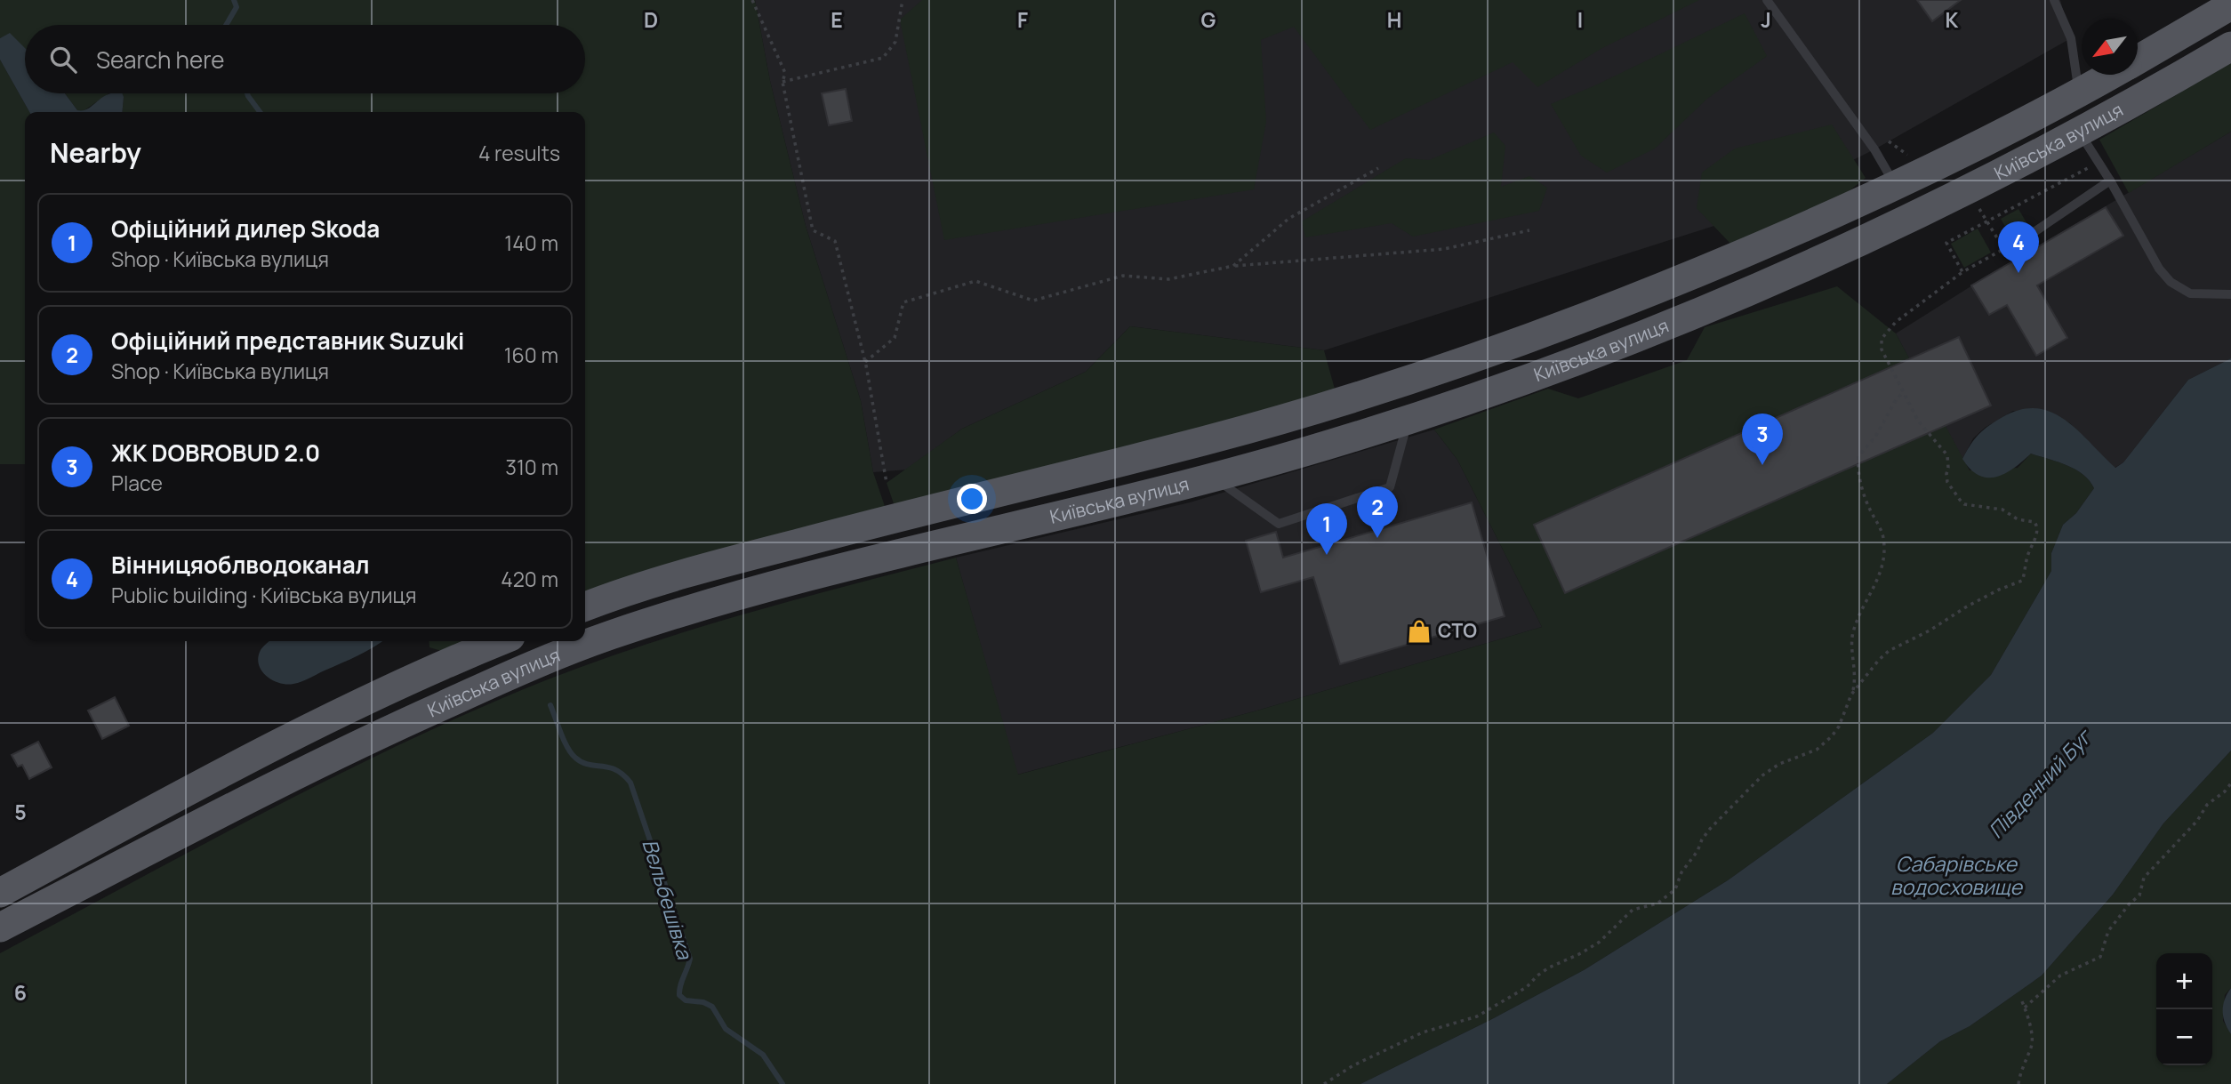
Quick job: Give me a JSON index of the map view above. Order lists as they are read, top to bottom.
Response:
{
  "streets": {
    "main road": ["Київська вулиця"]
  },
  "water": ["Південний Буг", "Сабарівське водосховище", "Вельбешівка"],
  "places": {
    "shop": ["СТО"]
  },
  "north": "bottom left",
  "page": {
    "search": "Search here",
    "heading": ["Nearby", "4 results"],
    "list": [
      {
        "mark": "1",
        "name": "Офіційний дилер Skoda",
        "note": "Shop · Київська вулиця",
        "value": "140 m"
      },
      {
        "mark": "2",
        "name": "Офіційний представник Suzuki",
        "note": "Shop · Київська вулиця",
        "value": "160 m"
      },
      {
        "mark": "3",
        "name": "ЖК DOBROBUD 2.0",
        "note": "Place",
        "value": "310 m"
      },
      {
        "mark": "4",
        "name": "Вінницяоблводоканал",
        "note": "Public building · Київська вулиця",
        "value": "420 m"
      }
    ],
    "pins": [
      "4",
      "3",
      "2",
      "1"
    ],
    "map_buttons": ["+", "−"]
  },
  "grid": {
    "columns": [
      "D",
      "E",
      "F",
      "G",
      "H",
      "I",
      "J",
      "K"
    ],
    "rows": ["5", "6"]
  }
}
